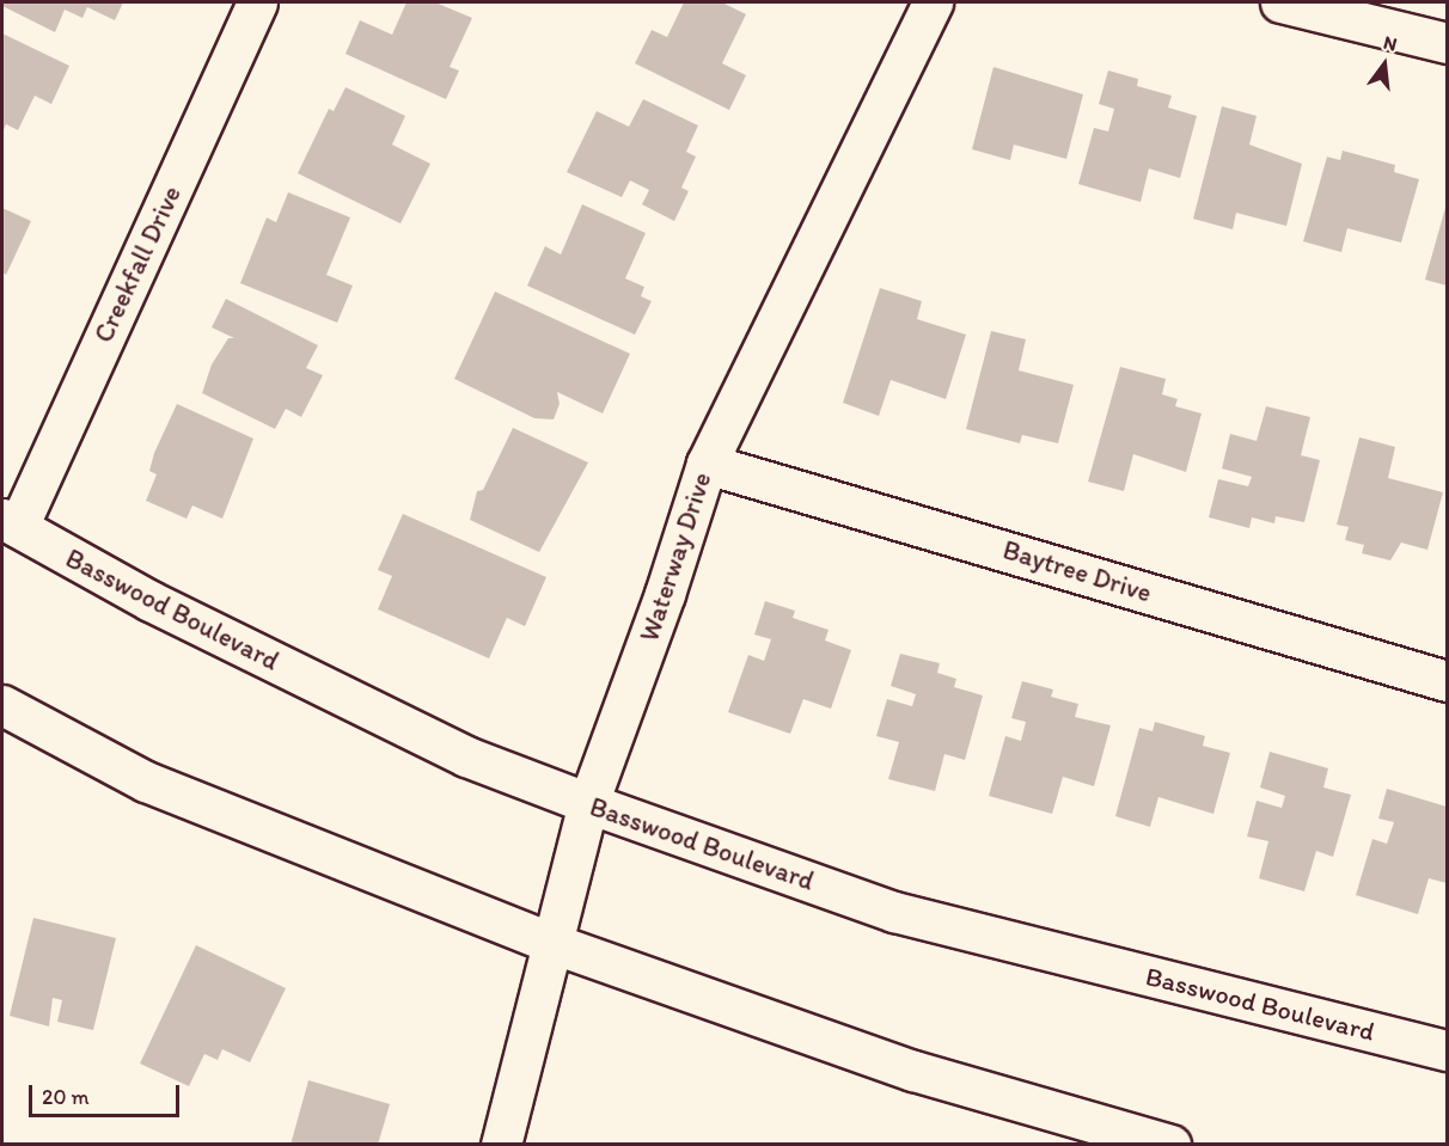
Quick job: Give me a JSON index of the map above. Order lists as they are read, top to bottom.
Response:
{
  "streets": {
    "main road": [
      "Creekfall Drive",
      "Waterway Drive",
      "Baytree Drive",
      "Basswood Boulevard"
    ]
  },
  "crossings": [
    ["Creekfall Drive", "Basswood Boulevard"],
    ["Waterway Drive", "Baytree Drive"],
    ["Waterway Drive", "Basswood Boulevard"]
  ],
  "scale_bar": "20 m",
  "north": "top"
}
